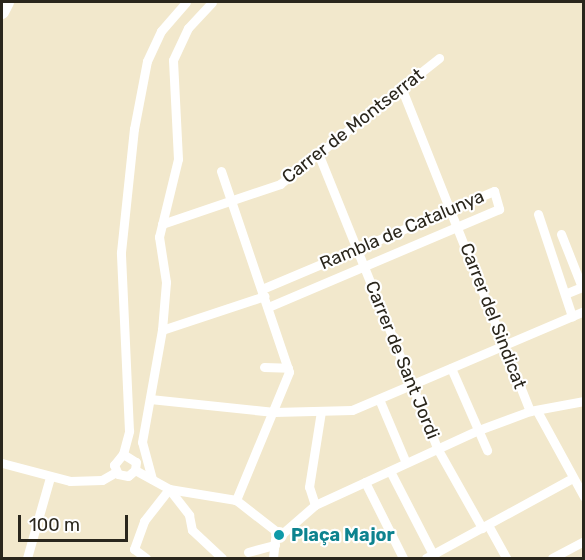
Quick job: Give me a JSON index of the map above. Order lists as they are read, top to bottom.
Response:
{
  "streets": {
    "street": [
      "Carrer de Montserrat",
      "Rambla de Catalunya",
      "Carrer del Sindicat",
      "Carrer de Sant Jordi"
    ]
  },
  "crossings": [
    ["Carrer de Montserrat", "Carrer del Sindicat"],
    ["Carrer de Montserrat", "Carrer de Sant Jordi"],
    ["Rambla de Catalunya", "Carrer del Sindicat"],
    ["Rambla de Catalunya", "Carrer de Sant Jordi"]
  ],
  "places": ["Plaça Major"],
  "scale_bar": "100 m"
}
